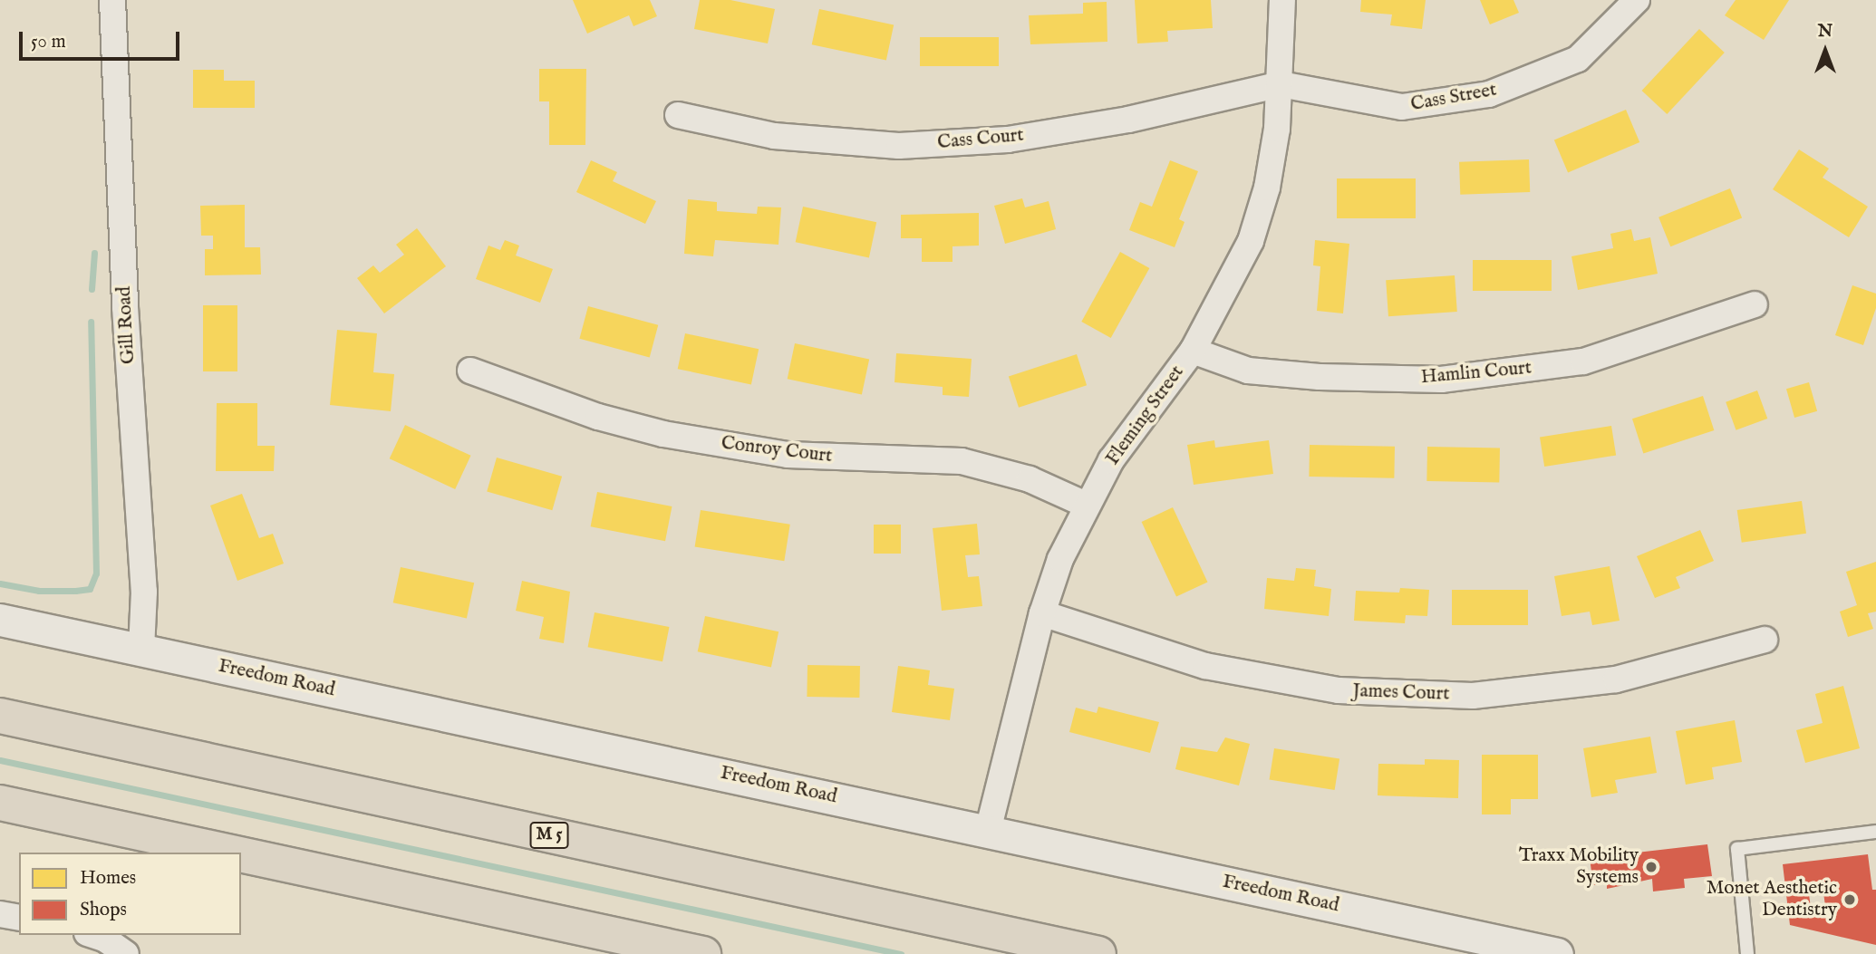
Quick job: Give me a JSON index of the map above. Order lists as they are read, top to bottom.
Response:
{
  "streets": {
    "highway": ["M 5"],
    "street": [
      "Cass Street",
      "Cass Court",
      "Gill Road",
      "Hamlin Court",
      "Fleming Street",
      "Conroy Court",
      "Freedom Road",
      "James Court"
    ]
  },
  "crossings": [
    ["Cass Street", "Cass Court"],
    ["Cass Street", "Fleming Street"],
    ["Cass Court", "Fleming Street"],
    ["Gill Road", "Freedom Road"],
    ["Hamlin Court", "Fleming Street"],
    ["Fleming Street", "Conroy Court"],
    ["Fleming Street", "Freedom Road"],
    ["Fleming Street", "James Court"]
  ],
  "places": ["Traxx Mobility Systems", "Monet Aesthetic Dentistry"],
  "legend": ["Homes", "Shops"],
  "scale_bar": "50 m",
  "north": "top"
}
